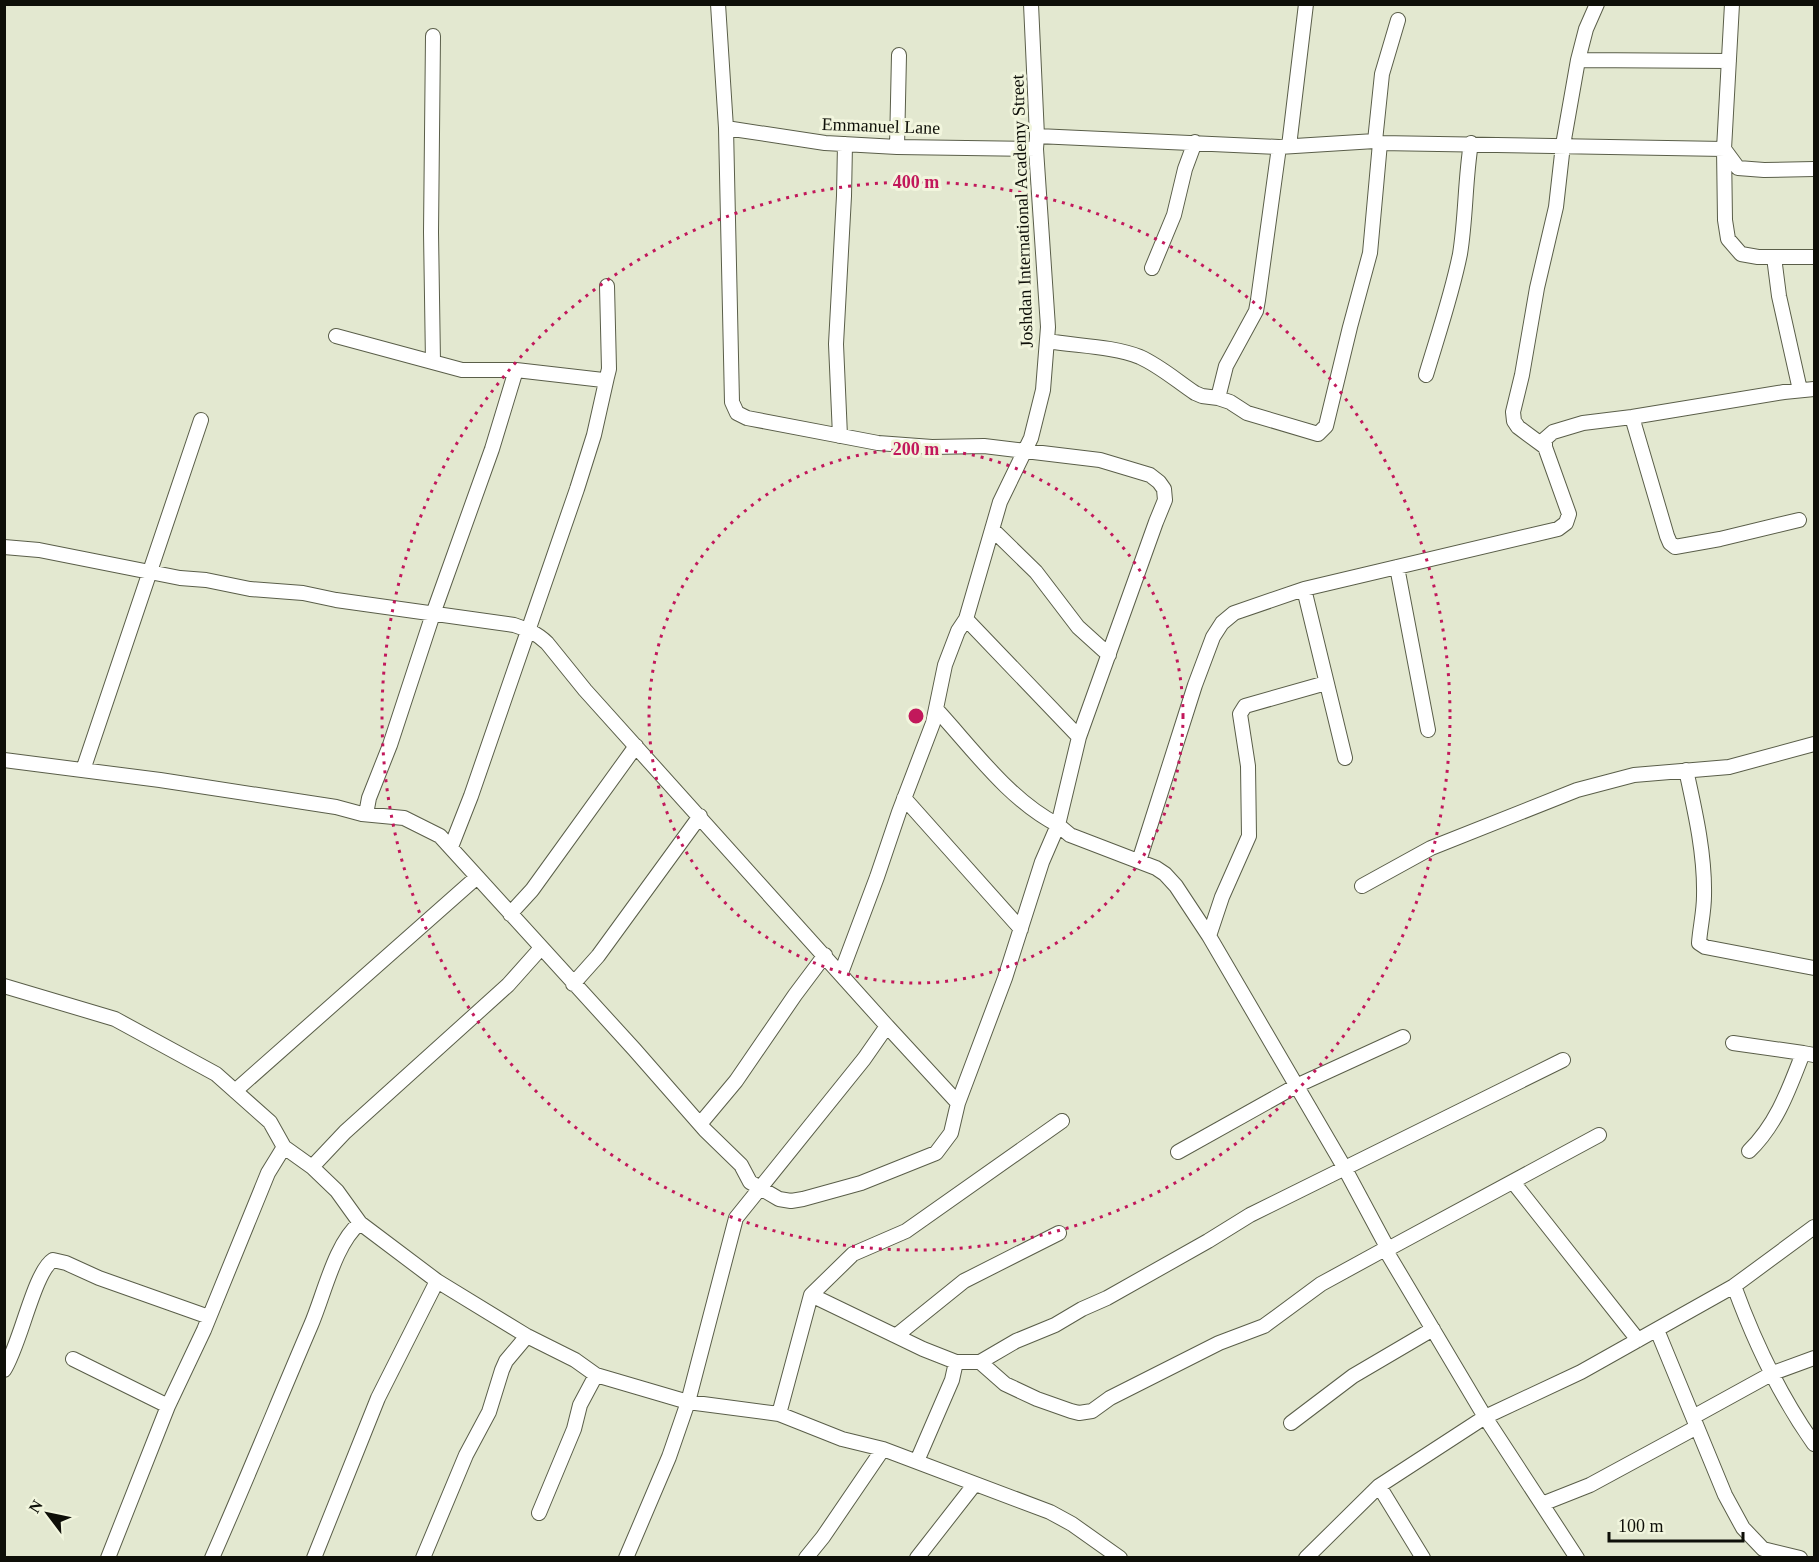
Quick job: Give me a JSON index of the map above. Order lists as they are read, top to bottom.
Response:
{
  "streets": {
    "street": ["Emmanuel Lane", "Joshdan International Academy Street"]
  },
  "crossings": [
    ["Emmanuel Lane", "Joshdan International Academy Street"]
  ],
  "scale_bar": "100 m",
  "north": "top left",
  "rings": ["400 m", "200 m"]
}
